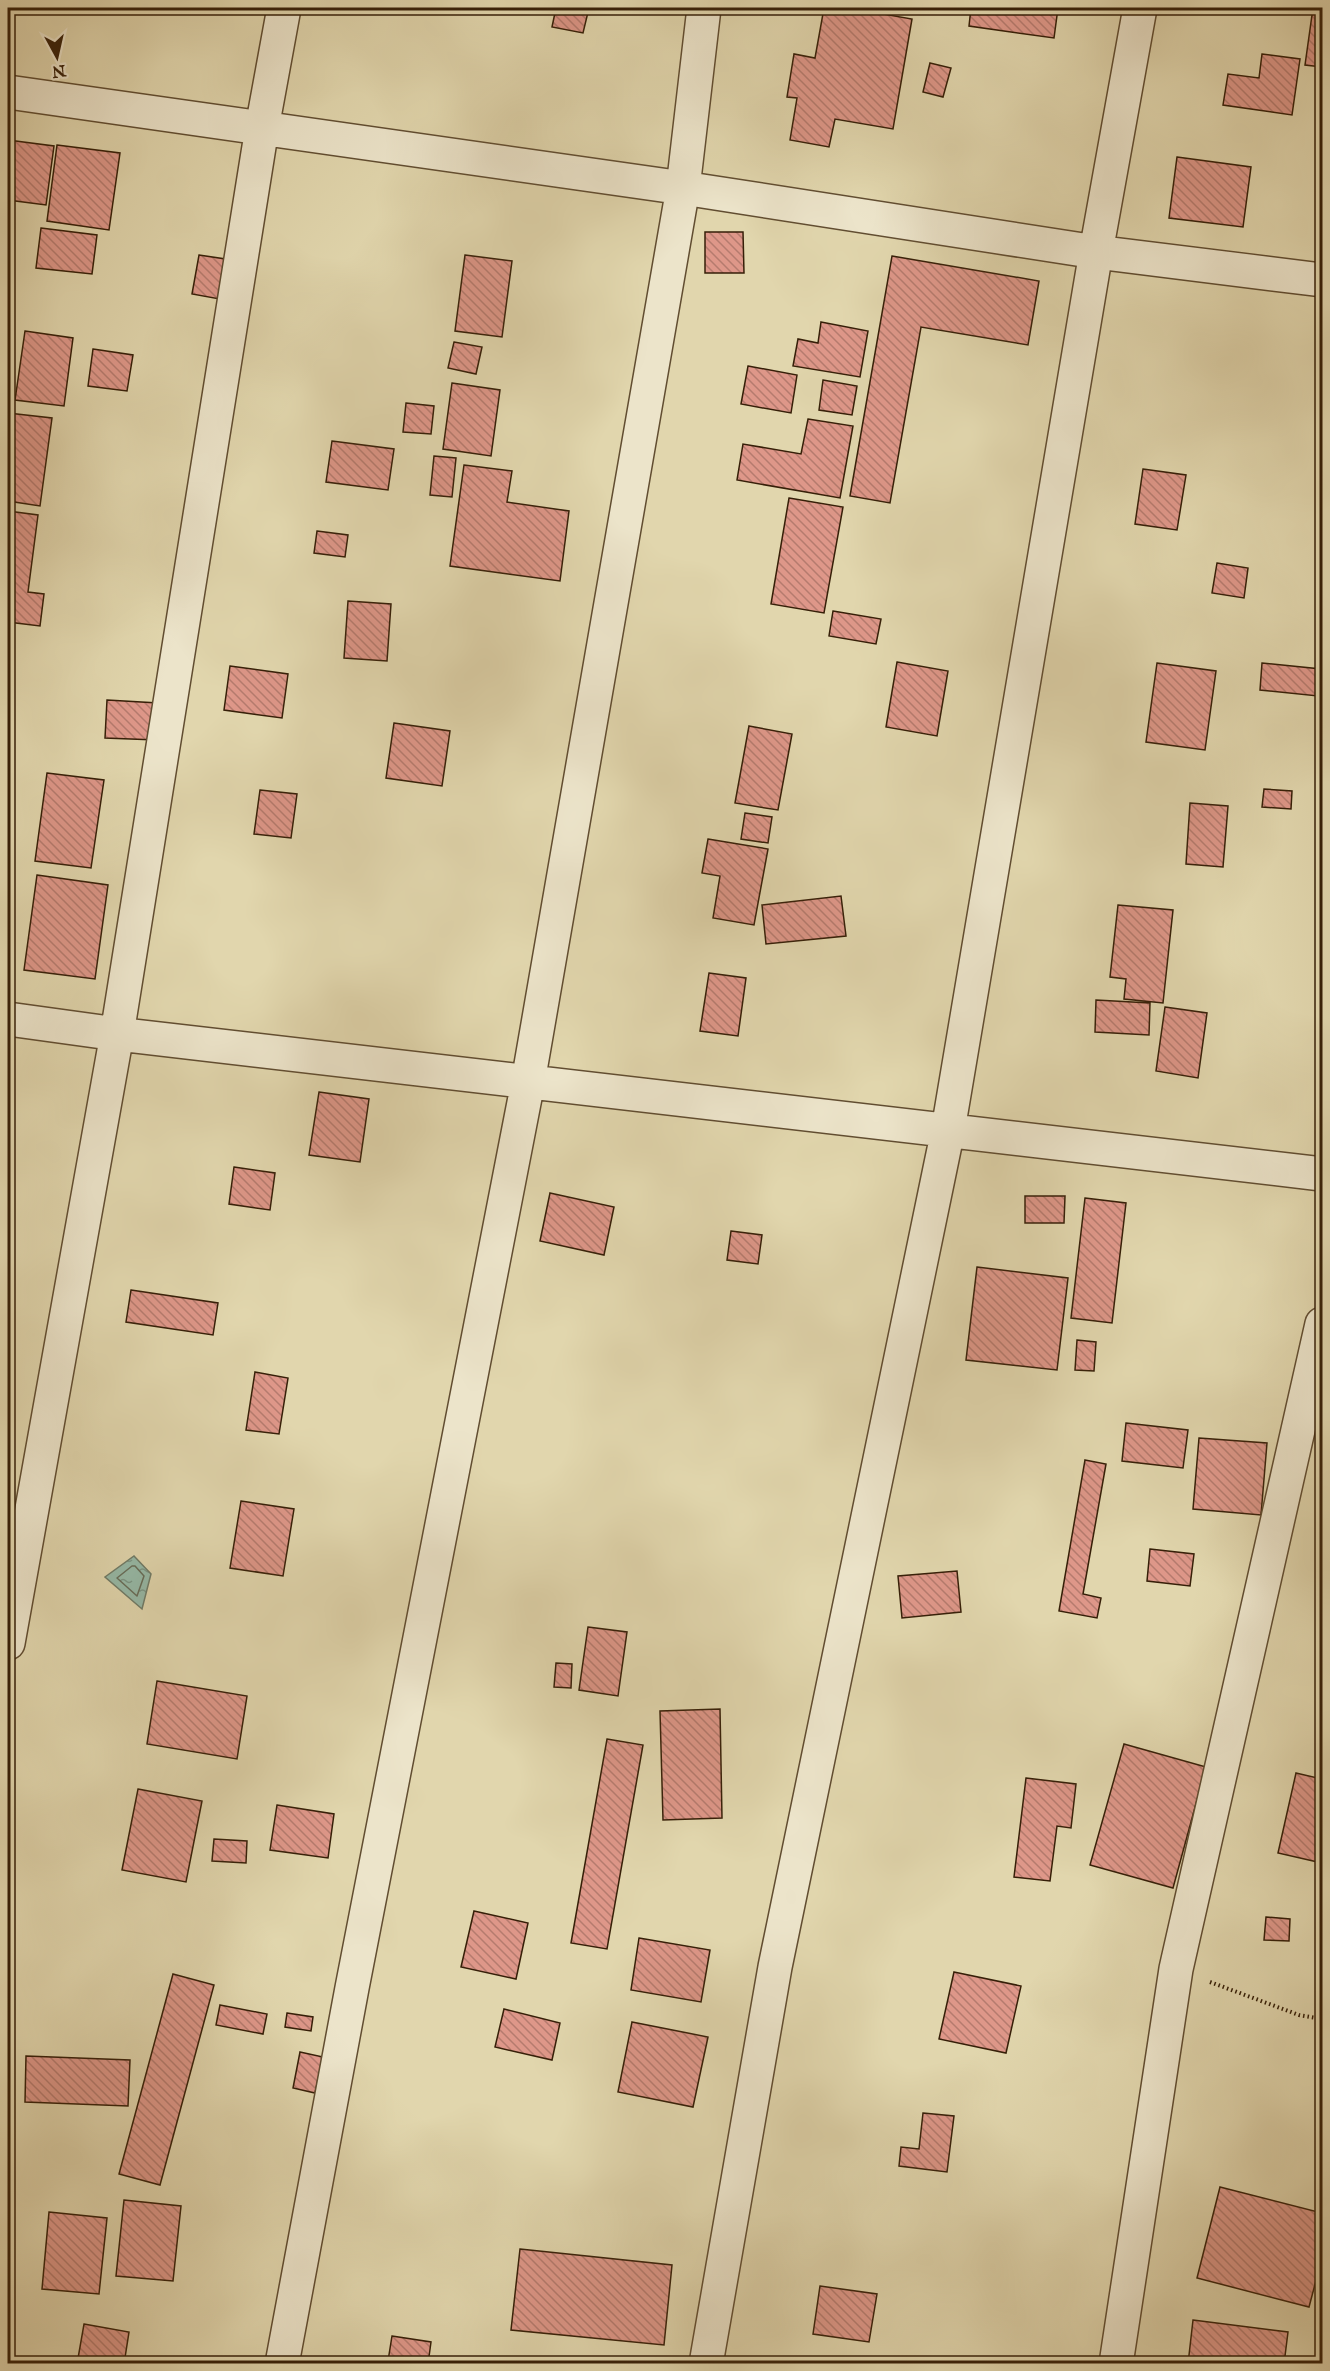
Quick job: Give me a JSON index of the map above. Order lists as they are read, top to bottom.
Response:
{
  "north": "bottom"
}
